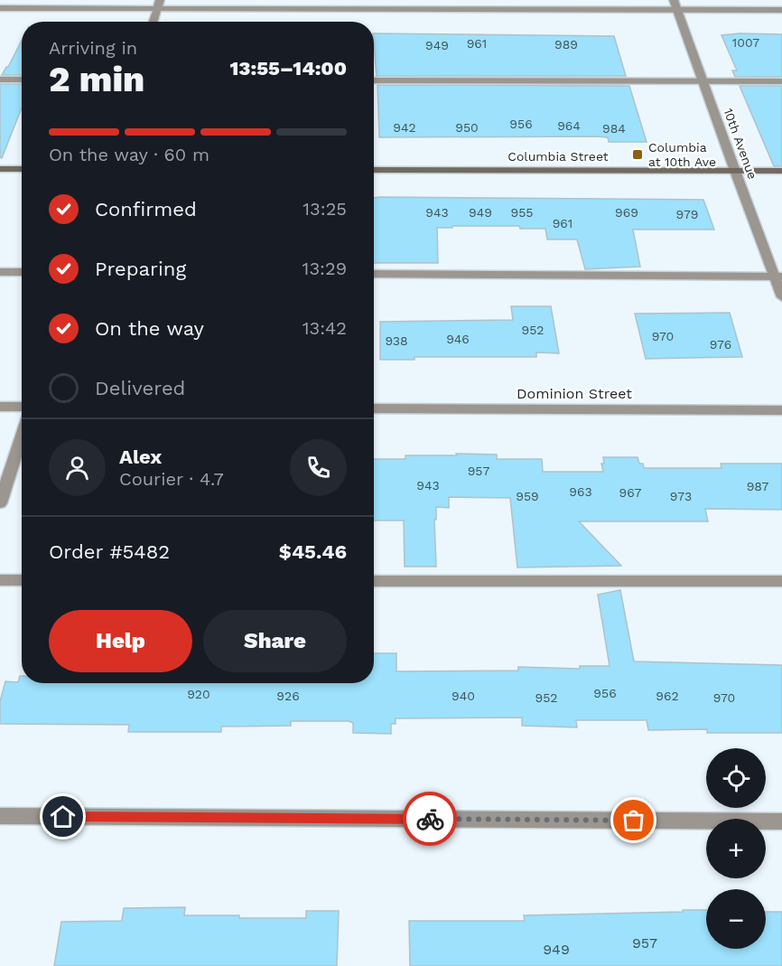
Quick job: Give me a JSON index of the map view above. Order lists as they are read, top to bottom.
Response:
{
  "streets": {
    "main road": ["Columbia Street"],
    "street": ["10th Avenue", "Dominion Street"]
  },
  "crossings": [
    ["10th Avenue", "Columbia Street"]
  ],
  "places": {
    "transit": ["Columbia at 10th Ave"]
  },
  "house_numbers": [
    "1007",
    "961",
    "989",
    "949",
    "956",
    "964",
    "942",
    "950",
    "984",
    "943",
    "949",
    "955",
    "969",
    "979",
    "961",
    "952",
    "970",
    "946",
    "938",
    "976",
    "957",
    "943",
    "987",
    "963",
    "967",
    "959",
    "973",
    "956",
    "920",
    "926",
    "940",
    "962",
    "952",
    "970",
    "957",
    "949"
  ],
  "page": {
    "heading": ["2 min", "Arriving in", "13:55–14:00"],
    "panel": [
      "Alex",
      "Courier · 4.7",
      "Order #5482",
      "$45.46"
    ],
    "bar": "On the way · 60 m",
    "list": [
      ["Confirmed", "13:25"],
      ["Preparing", "13:29"],
      ["On the way", "13:42"],
      "Delivered"
    ],
    "buttons": ["Help", "Share"],
    "map_buttons": ["+", "−"]
  }
}
